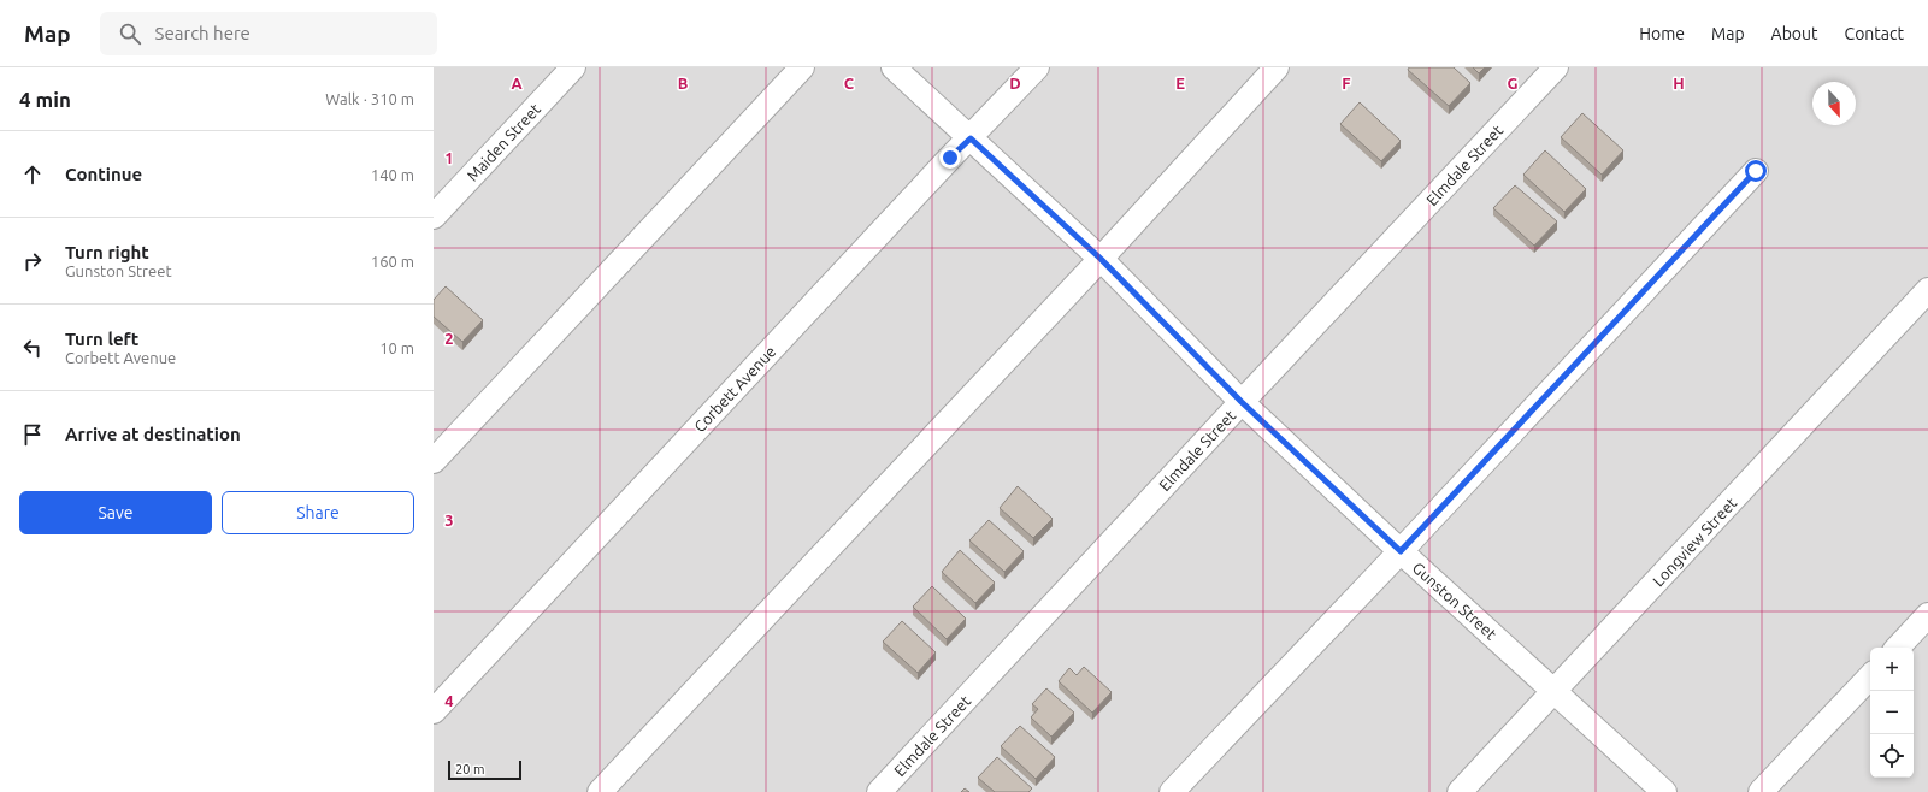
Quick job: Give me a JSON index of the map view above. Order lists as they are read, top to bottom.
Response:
{
  "streets": {
    "street": [
      "Maiden Street",
      "Elmdale Street",
      "Corbett Avenue",
      "Longview Street",
      "Gunston Street"
    ]
  },
  "crossings": [
    ["Elmdale Street", "Gunston Street"],
    ["Corbett Avenue", "Gunston Street"],
    ["Longview Street", "Gunston Street"]
  ],
  "scale_bar": "20 m",
  "north": "bottom",
  "page": {
    "header": "Map",
    "search": "Search here",
    "nav": [
      "Home",
      "Map",
      "About",
      "Contact"
    ],
    "heading": ["4 min", "Walk · 310 m"],
    "list": [
      ["Continue", "140 m"],
      ["Turn right", "Gunston Street", "160 m"],
      ["Turn left", "Corbett Avenue", "10 m"],
      "Arrive at destination"
    ],
    "buttons": ["Save", "Share"],
    "map_buttons": ["+", "−"],
    "scale": "20 m"
  },
  "grid": {
    "columns": [
      "A",
      "B",
      "C",
      "D",
      "E",
      "F",
      "G",
      "H"
    ],
    "rows": [
      "1",
      "2",
      "3",
      "4"
    ]
  }
}
